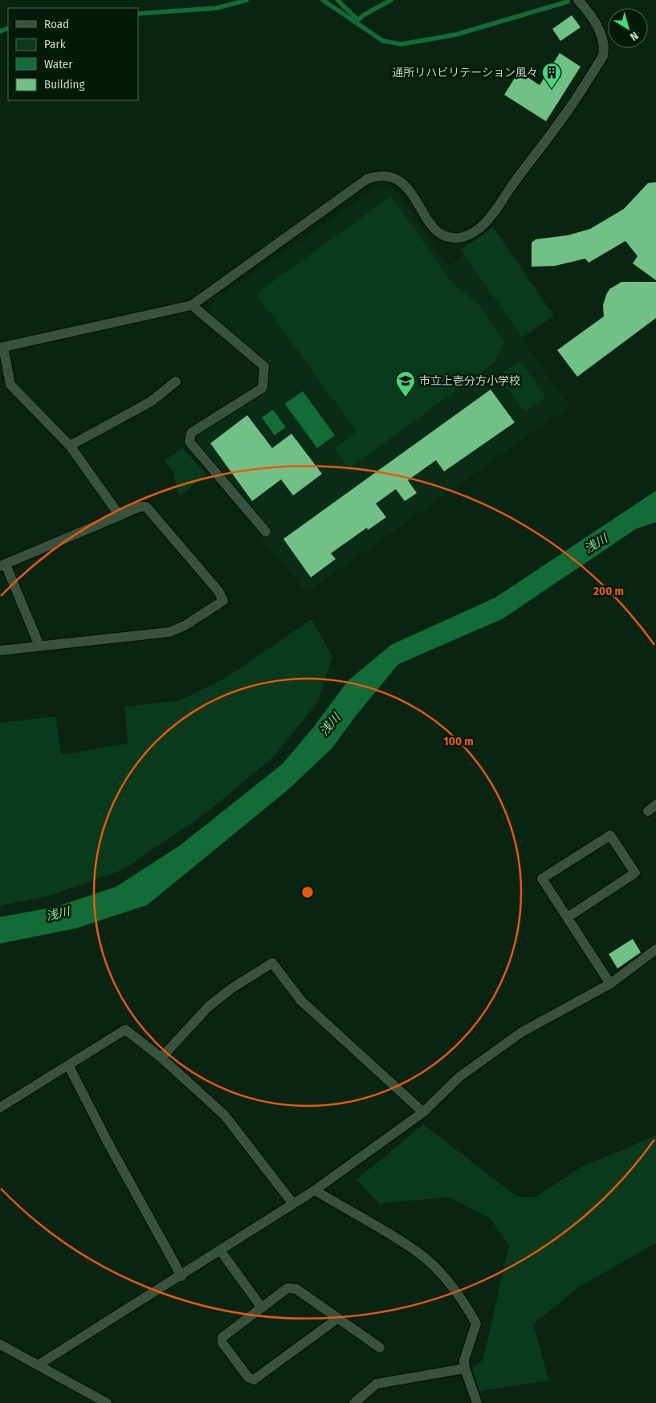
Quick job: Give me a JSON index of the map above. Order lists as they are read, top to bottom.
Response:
{
  "water": ["浅川"],
  "places": {
    "building": ["通所リハビリテーション風々"],
    "school or university": ["市立上壱分方小学校"]
  },
  "legend": [
    "Road",
    "Park",
    "Water",
    "Building"
  ],
  "north": "bottom right",
  "rings": ["200 m", "100 m"]
}
